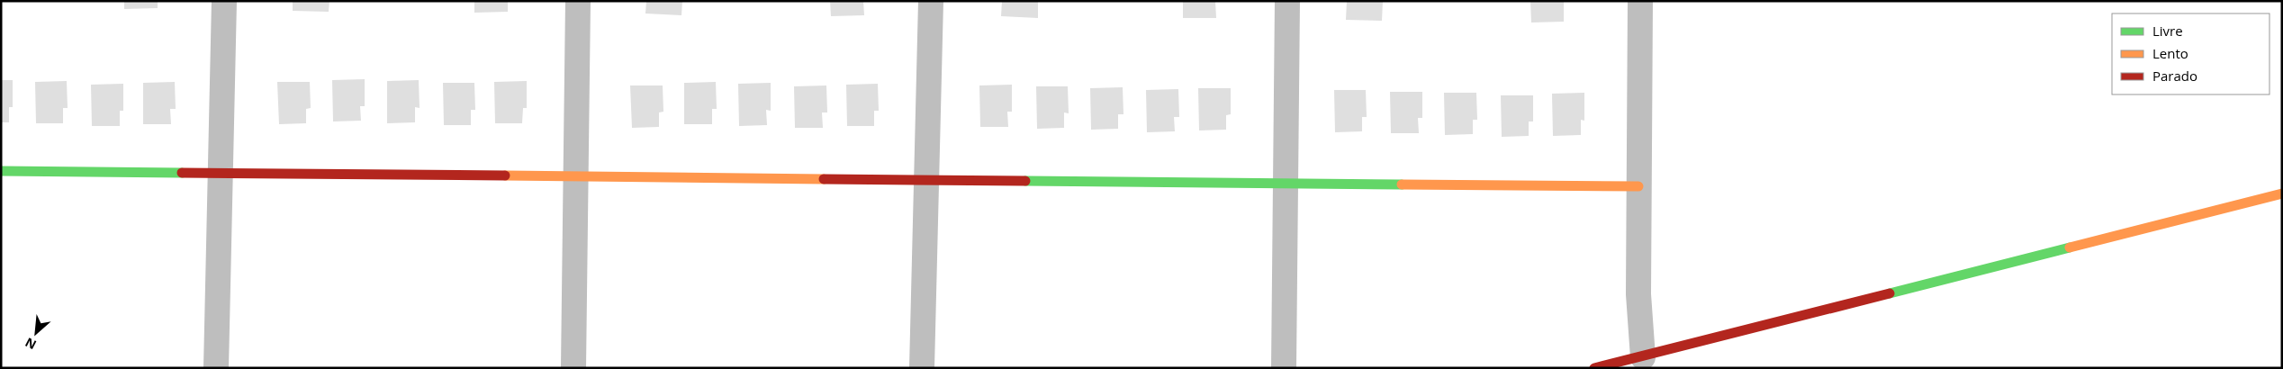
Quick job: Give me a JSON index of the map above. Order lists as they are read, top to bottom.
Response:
{
  "legend": ["Livre", "Lento", "Parado"],
  "north": "bottom left"
}
